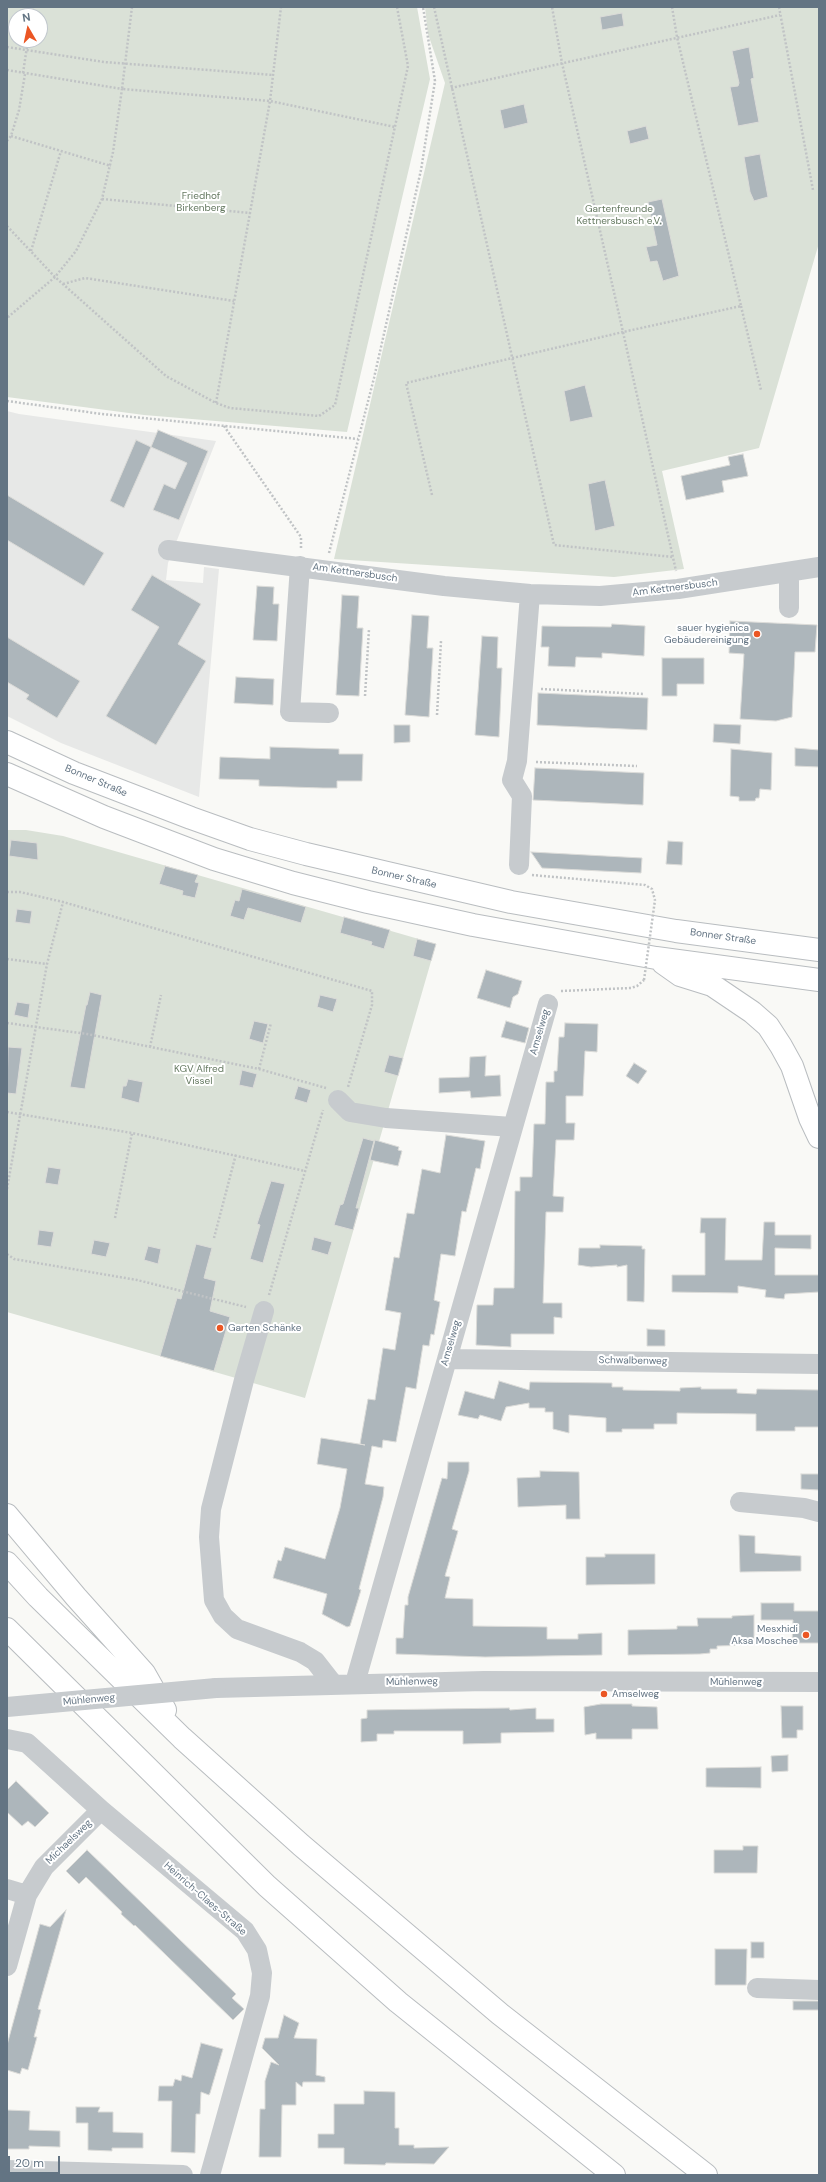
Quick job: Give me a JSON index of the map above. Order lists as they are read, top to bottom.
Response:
{
  "streets": {
    "highway": ["Bonner Straße"],
    "street": [
      "Am Kettnersbusch",
      "Amselweg",
      "Schwalbenweg",
      "Mühlenweg",
      "Michaelsweg",
      "Heinrich-Claes-Straße"
    ]
  },
  "crossings": [
    ["Amselweg", "Schwalbenweg"],
    ["Amselweg", "Mühlenweg"],
    ["Michaelsweg", "Heinrich-Claes-Straße"]
  ],
  "parks": ["Friedhof Birkenberg", "Gartenfreunde Kettnersbusch e.V.", "KGV Alfred Vissel"],
  "places": [
    "sauer hygienica Gebäudereinigung",
    "Garten Schänke",
    "Mesxhidi Aksa Moschee",
    "Amselweg"
  ],
  "scale_bar": "20 m",
  "north": "top"
}
